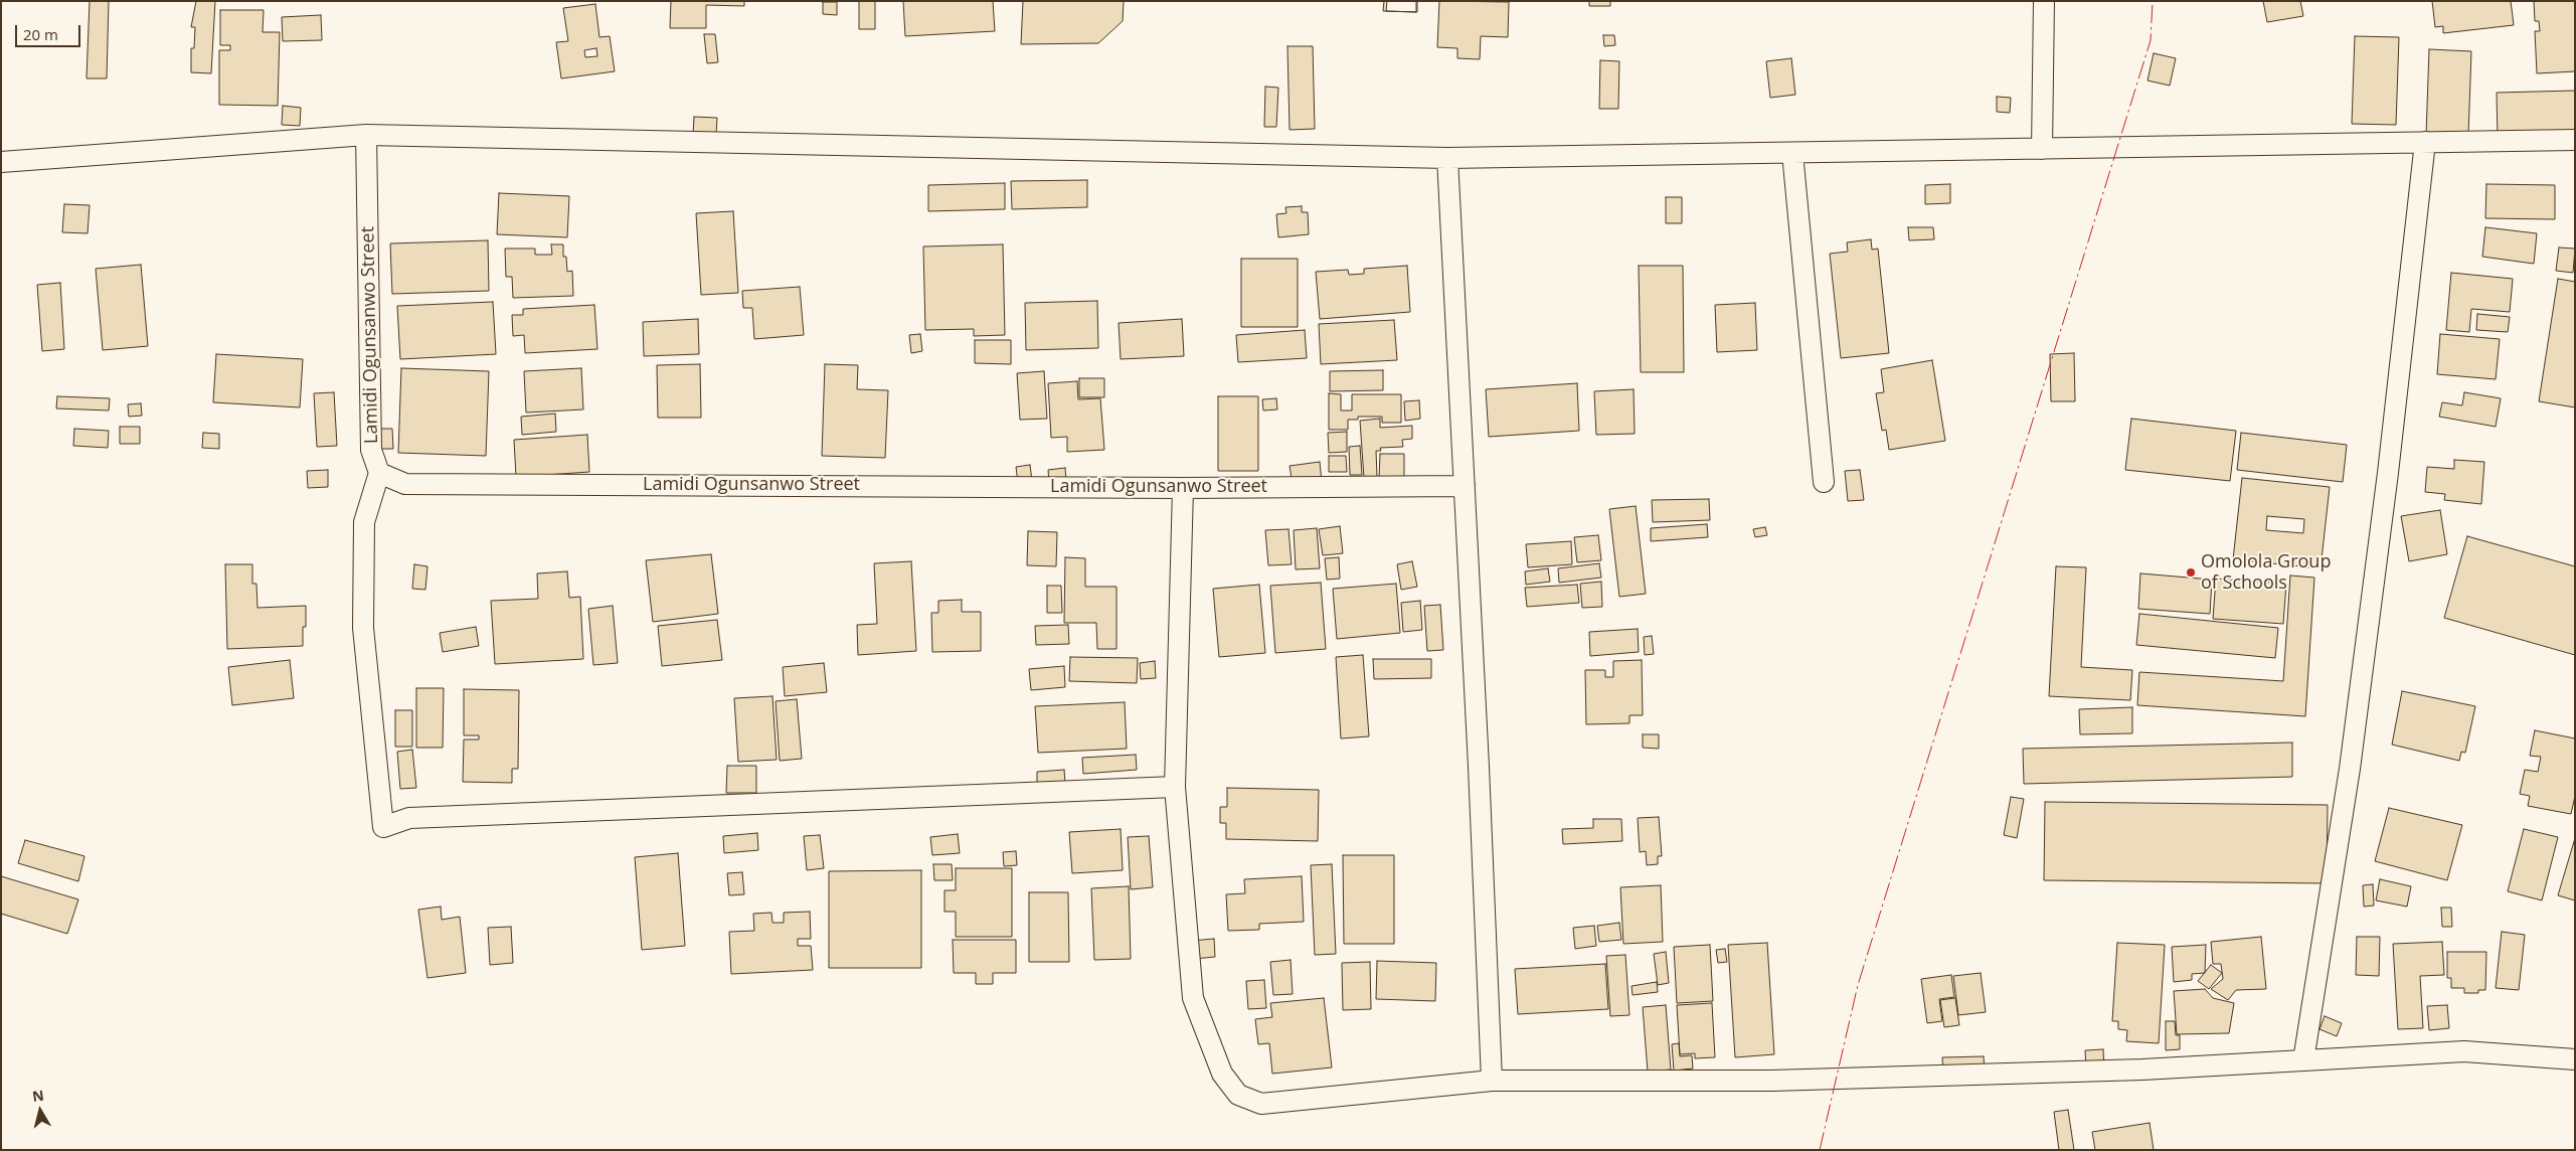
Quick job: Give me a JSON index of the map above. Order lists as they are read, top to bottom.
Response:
{
  "streets": {
    "street": ["Lamidi Ogunsanwo Street"]
  },
  "places": ["Omolola Group of Schools"],
  "scale_bar": "20 m",
  "north": "top"
}
